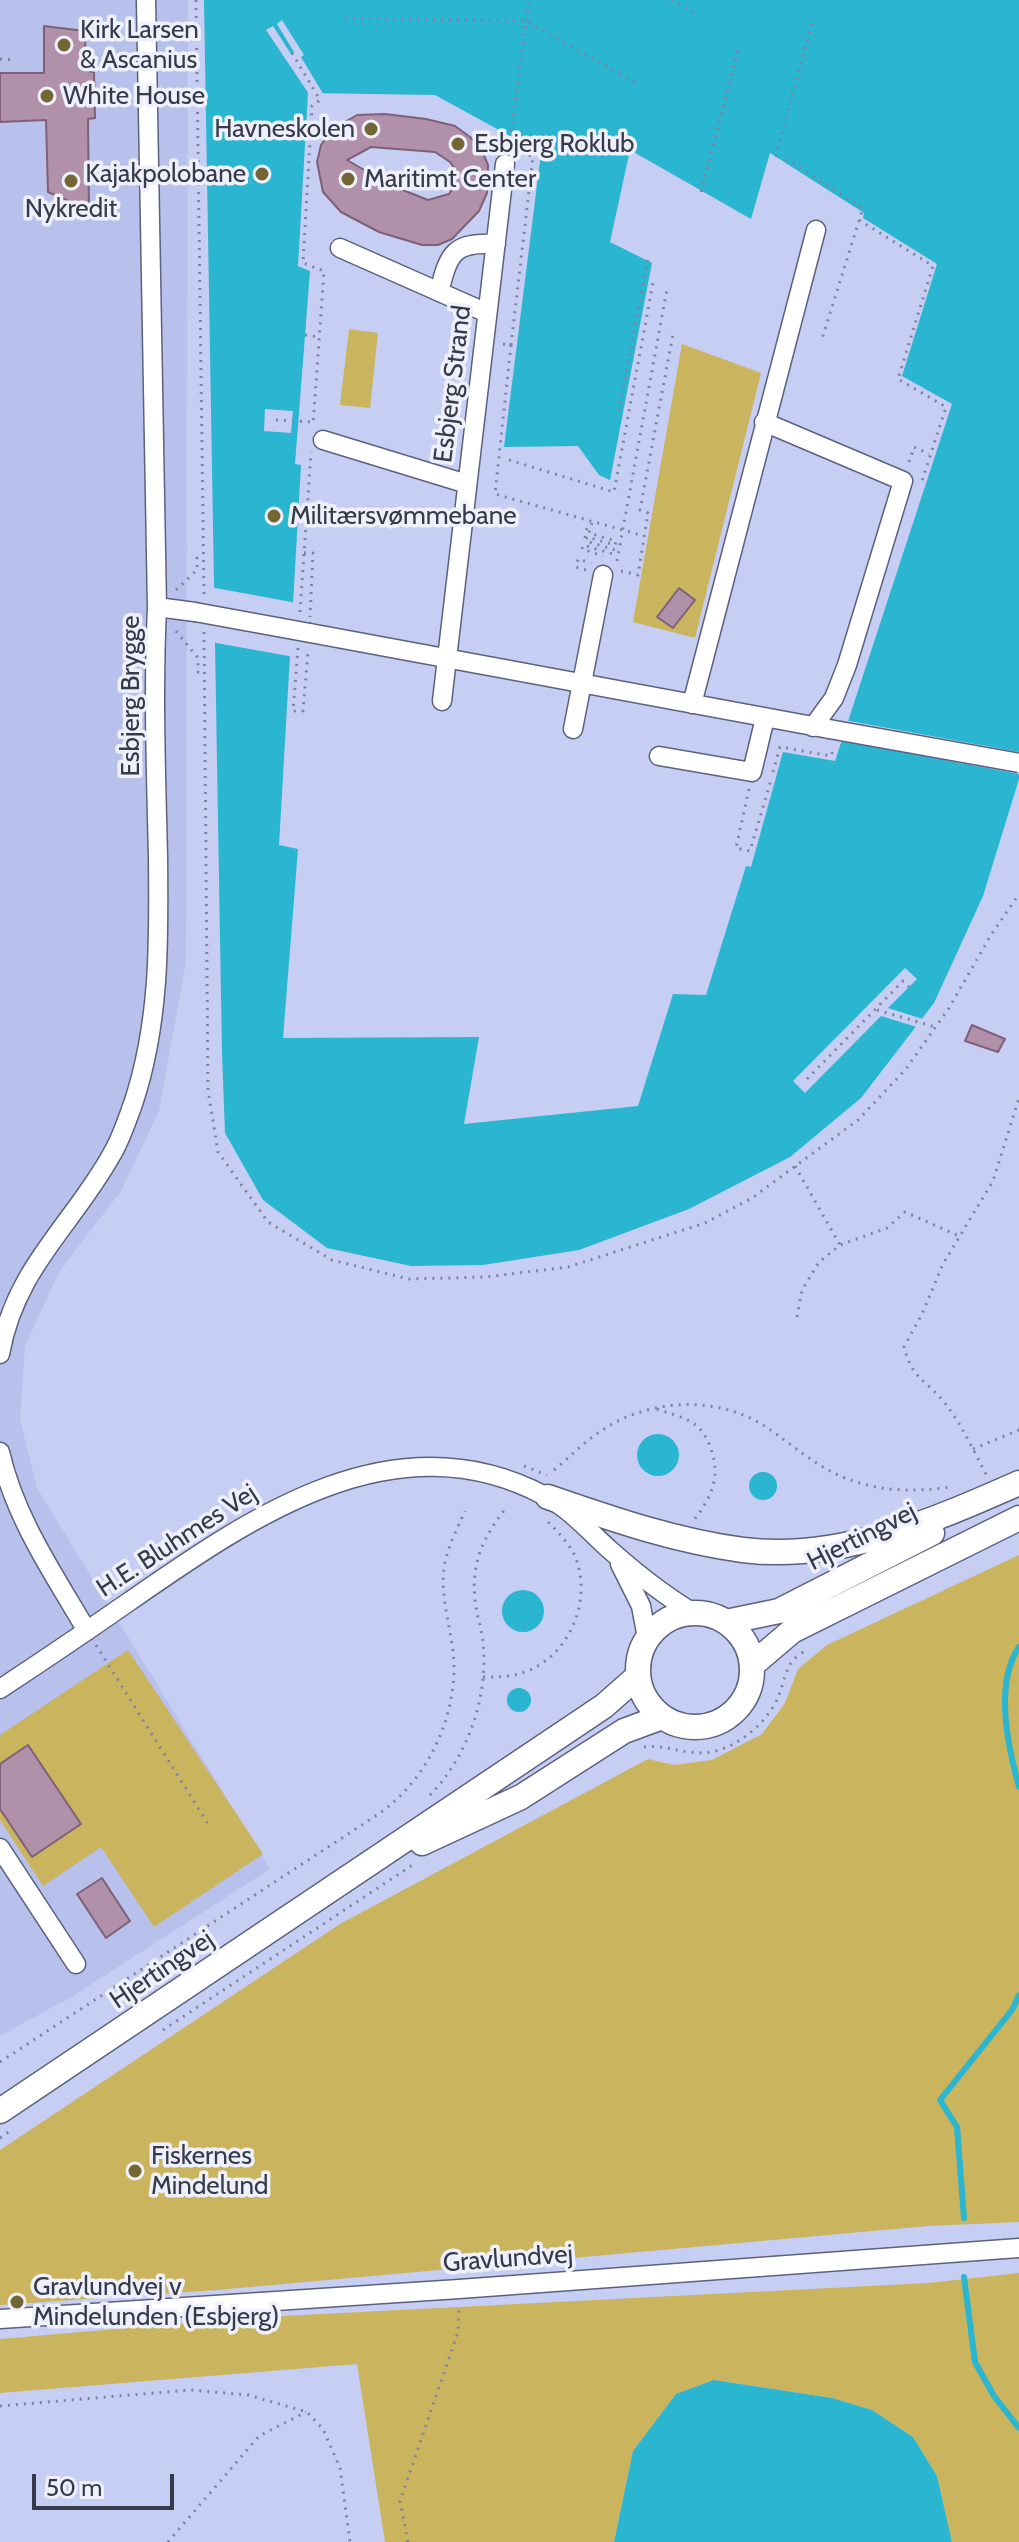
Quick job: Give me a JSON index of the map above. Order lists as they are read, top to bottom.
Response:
{
  "streets": {
    "main road": ["Hjertingvej"],
    "street": [
      "Esbjerg Strand",
      "Esbjerg Brygge",
      "H.E. Bluhmes Vej",
      "Gravlundvej"
    ]
  },
  "crossings": [
    ["Hjertingvej", "H.E. Bluhmes Vej"]
  ],
  "places": [
    "Kirk Larsen & Ascanius",
    "White House",
    "Havneskolen",
    "Esbjerg Roklub",
    "Kajakpolobane",
    "Maritimt Center",
    "Nykredit",
    "Militærsvømmebane",
    "Fiskernes Mindelund",
    "Gravlundvej v Mindelunden (Esbjerg)"
  ],
  "scale_bar": "50 m"
}
